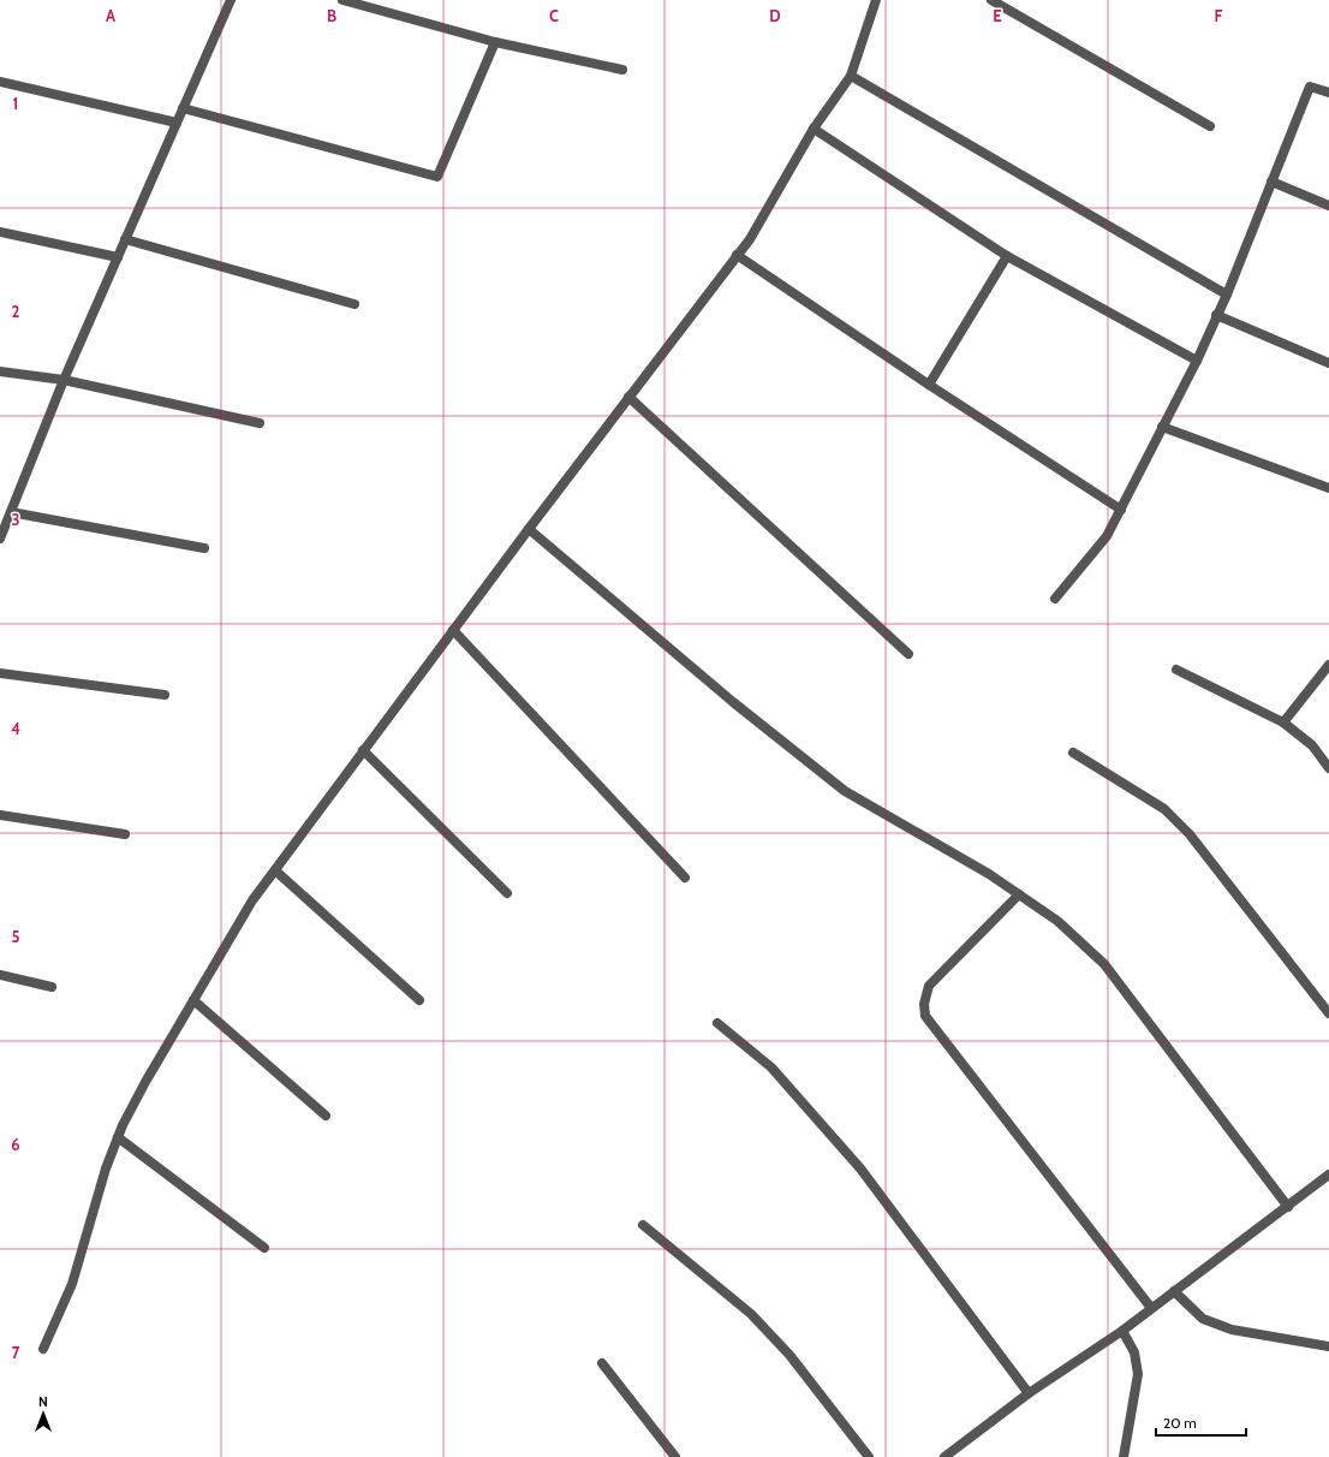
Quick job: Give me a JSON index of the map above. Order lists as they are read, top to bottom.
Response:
{
  "scale_bar": "20 m",
  "north": "top",
  "grid": {
    "columns": [
      "A",
      "B",
      "C",
      "D",
      "E",
      "F"
    ],
    "rows": [
      "1",
      "2",
      "3",
      "4",
      "5",
      "6",
      "7"
    ]
  }
}
